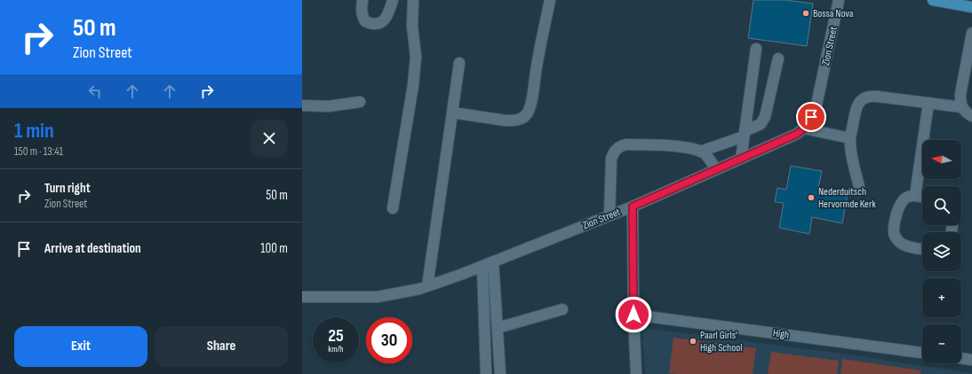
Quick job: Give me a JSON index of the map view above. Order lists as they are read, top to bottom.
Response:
{
  "streets": {
    "street": ["Zion Street", "High"]
  },
  "places": ["Bossa Nova", "Nederduitsch Hervormde Kerk", "Paarl Girls' High School"],
  "north": "left",
  "page": {
    "turn": ["50 m", "Zion Street"],
    "heading": ["1 min", "150 m · 13:41"],
    "map_buttons": ["+", "−"],
    "list": [
      {
        "name": "Turn right",
        "note": "Zion Street",
        "value": "50 m"
      },
      {
        "name": "Arrive at destination",
        "value": "100 m"
      }
    ],
    "speed": "25 km/h",
    "limit": "30",
    "buttons": ["Exit", "Share"]
  }
}
